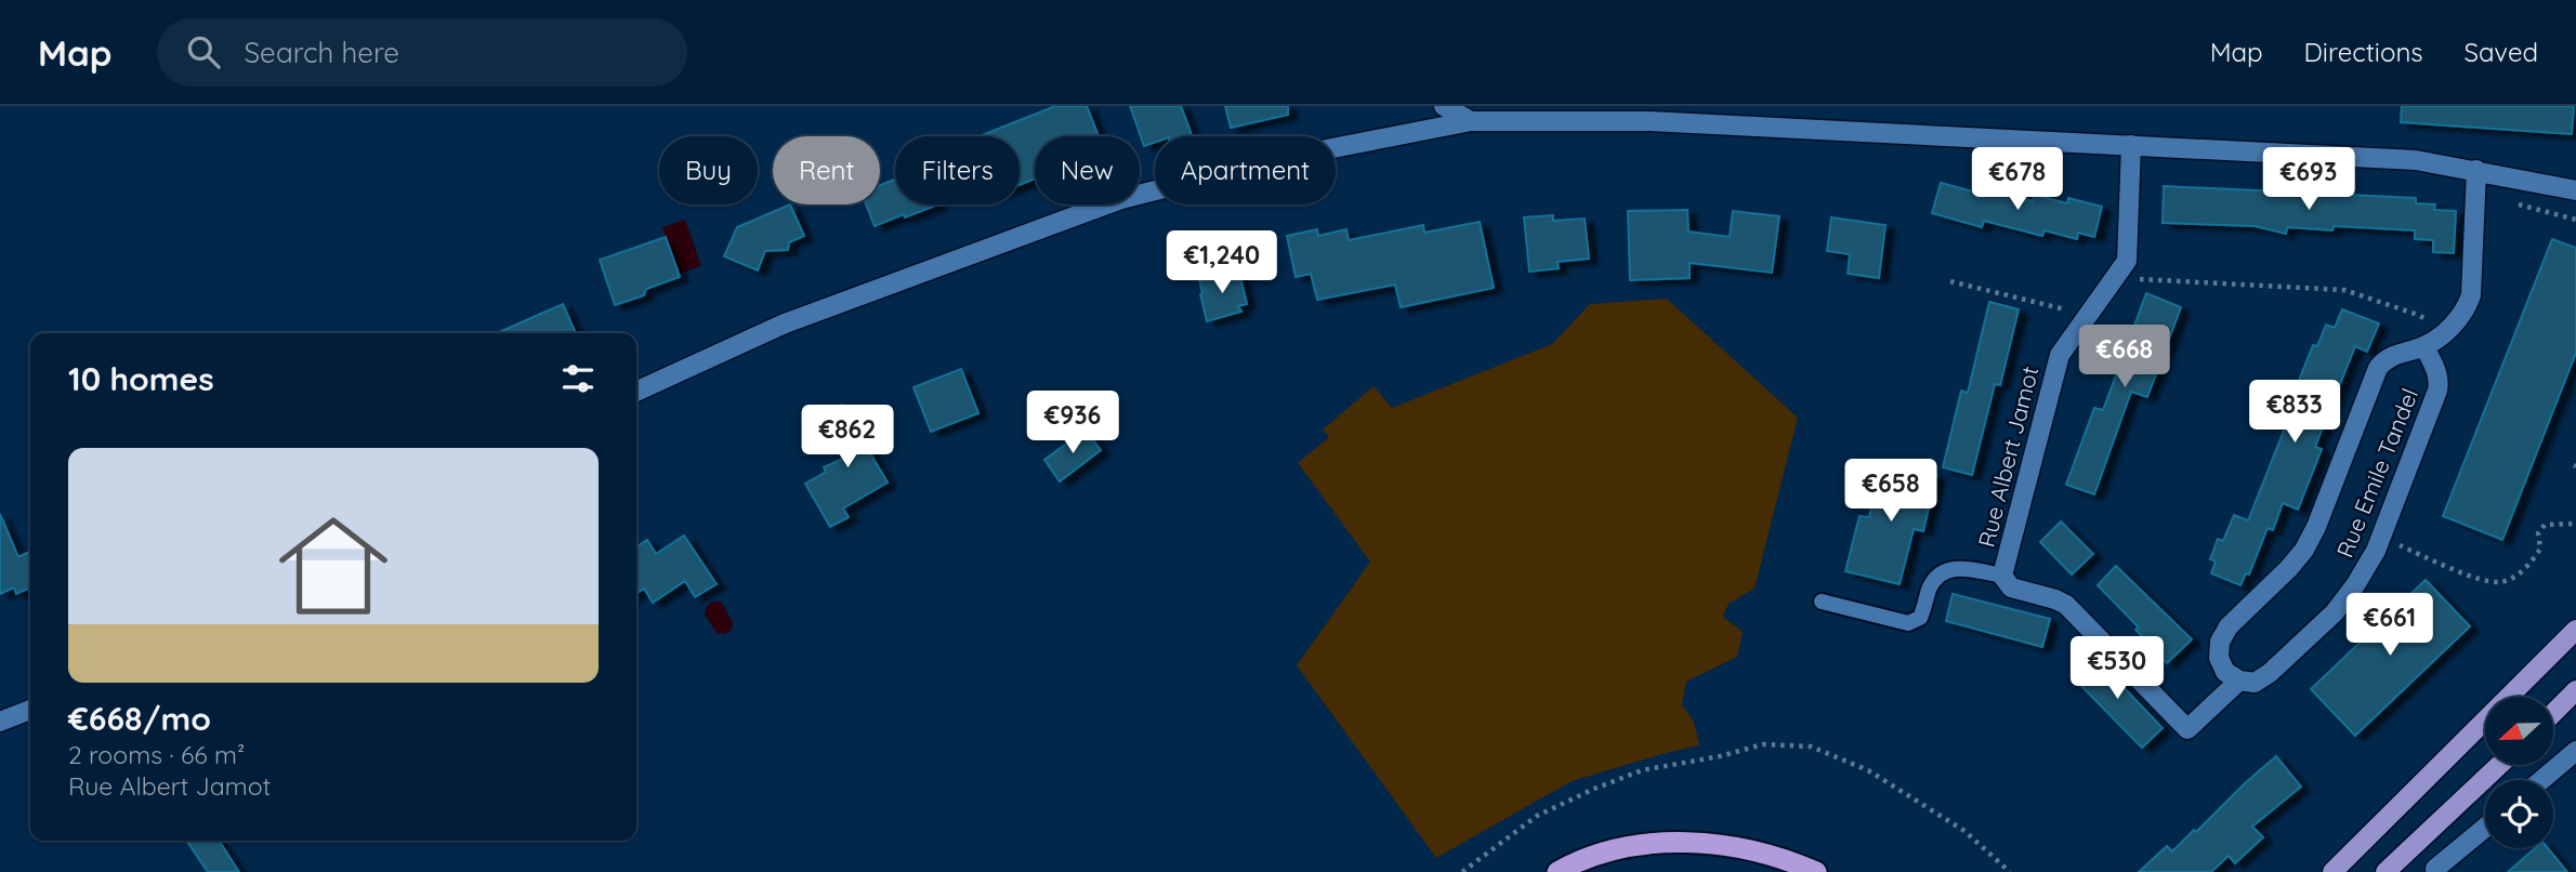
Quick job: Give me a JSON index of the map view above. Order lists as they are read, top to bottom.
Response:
{
  "streets": {
    "street": ["Rue Albert Jamot", "Rue Emile Tandel"]
  },
  "crossings": [
    ["Rue Albert Jamot", "Rue Emile Tandel"]
  ],
  "north": "left",
  "page": {
    "header": "Map",
    "search": "Search here",
    "nav": ["Map", "Directions", "Saved"],
    "chip": [
      "Buy",
      "Rent",
      "Filters",
      "New",
      "Apartment"
    ],
    "price": [
      "€678",
      "€693",
      "€1,240",
      "€668",
      "€833",
      "€936",
      "€862",
      "€658",
      "€661",
      "€530"
    ],
    "heading": "10 homes",
    "list": [
      {
        "name": "€668/mo",
        "note": "2 rooms · 66 m² · Rue Albert Jamot"
      }
    ]
  }
}
